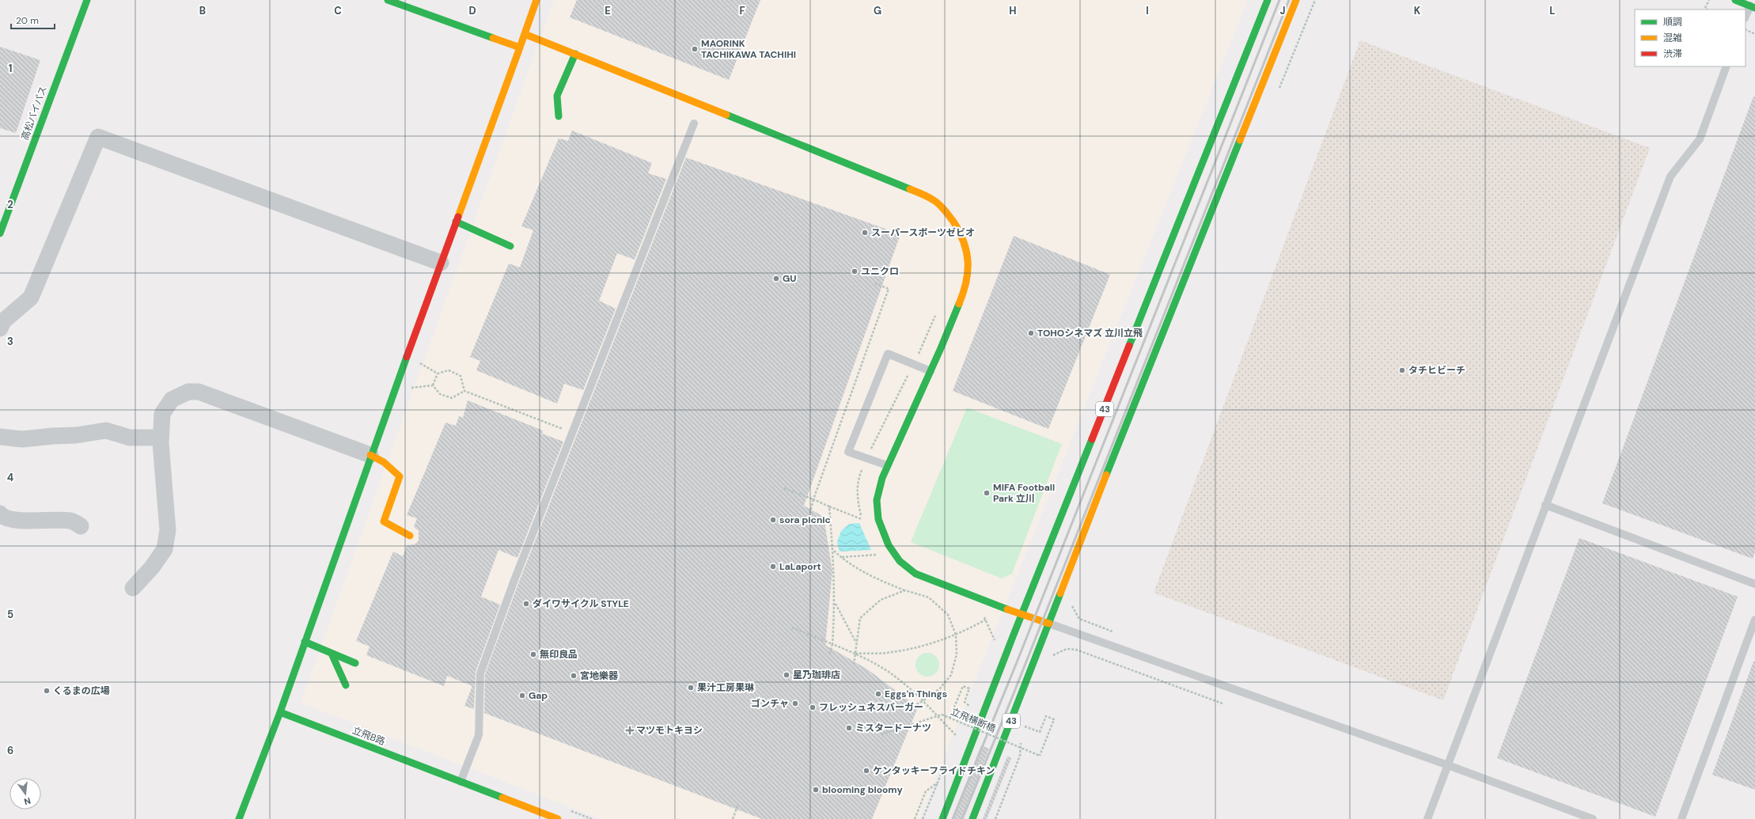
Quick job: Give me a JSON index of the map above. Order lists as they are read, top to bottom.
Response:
{
  "streets": {
    "street": ["高松バイパス", "43", "立飛B路"],
    "path": ["立飛横断橋"]
  },
  "places": {
    "other": [
      "MAORINK TACHIKAWA TACHIHI",
      "スーパースポーツゼビオ",
      "ユニクロ",
      "GU",
      "TOHOシネマズ 立川立飛",
      "タチヒビーチ",
      "MIFA Football Park 立川",
      "sora picnic",
      "LaLaport",
      "ダイワサイクル STYLE",
      "無印良品",
      "星乃珈琲店",
      "宮地樂器",
      "果汁工房果琳",
      "くるまの広場",
      "Eggs'n Things",
      "Gap",
      "ゴンチャ",
      "フレッシュネスバーガー",
      "ミスタードーナツ",
      "ケンタッキーフライドチキン",
      "blooming bloomy"
    ],
    "health": ["マツモトキヨシ"]
  },
  "legend": ["順調", "混雑", "渋滞"],
  "scale_bar": "20 m",
  "north": "bottom",
  "grid": {
    "columns": [
      "B",
      "C",
      "D",
      "E",
      "F",
      "G",
      "H",
      "I",
      "J",
      "K",
      "L"
    ],
    "rows": [
      "1",
      "2",
      "3",
      "4",
      "5",
      "6"
    ]
  }
}
